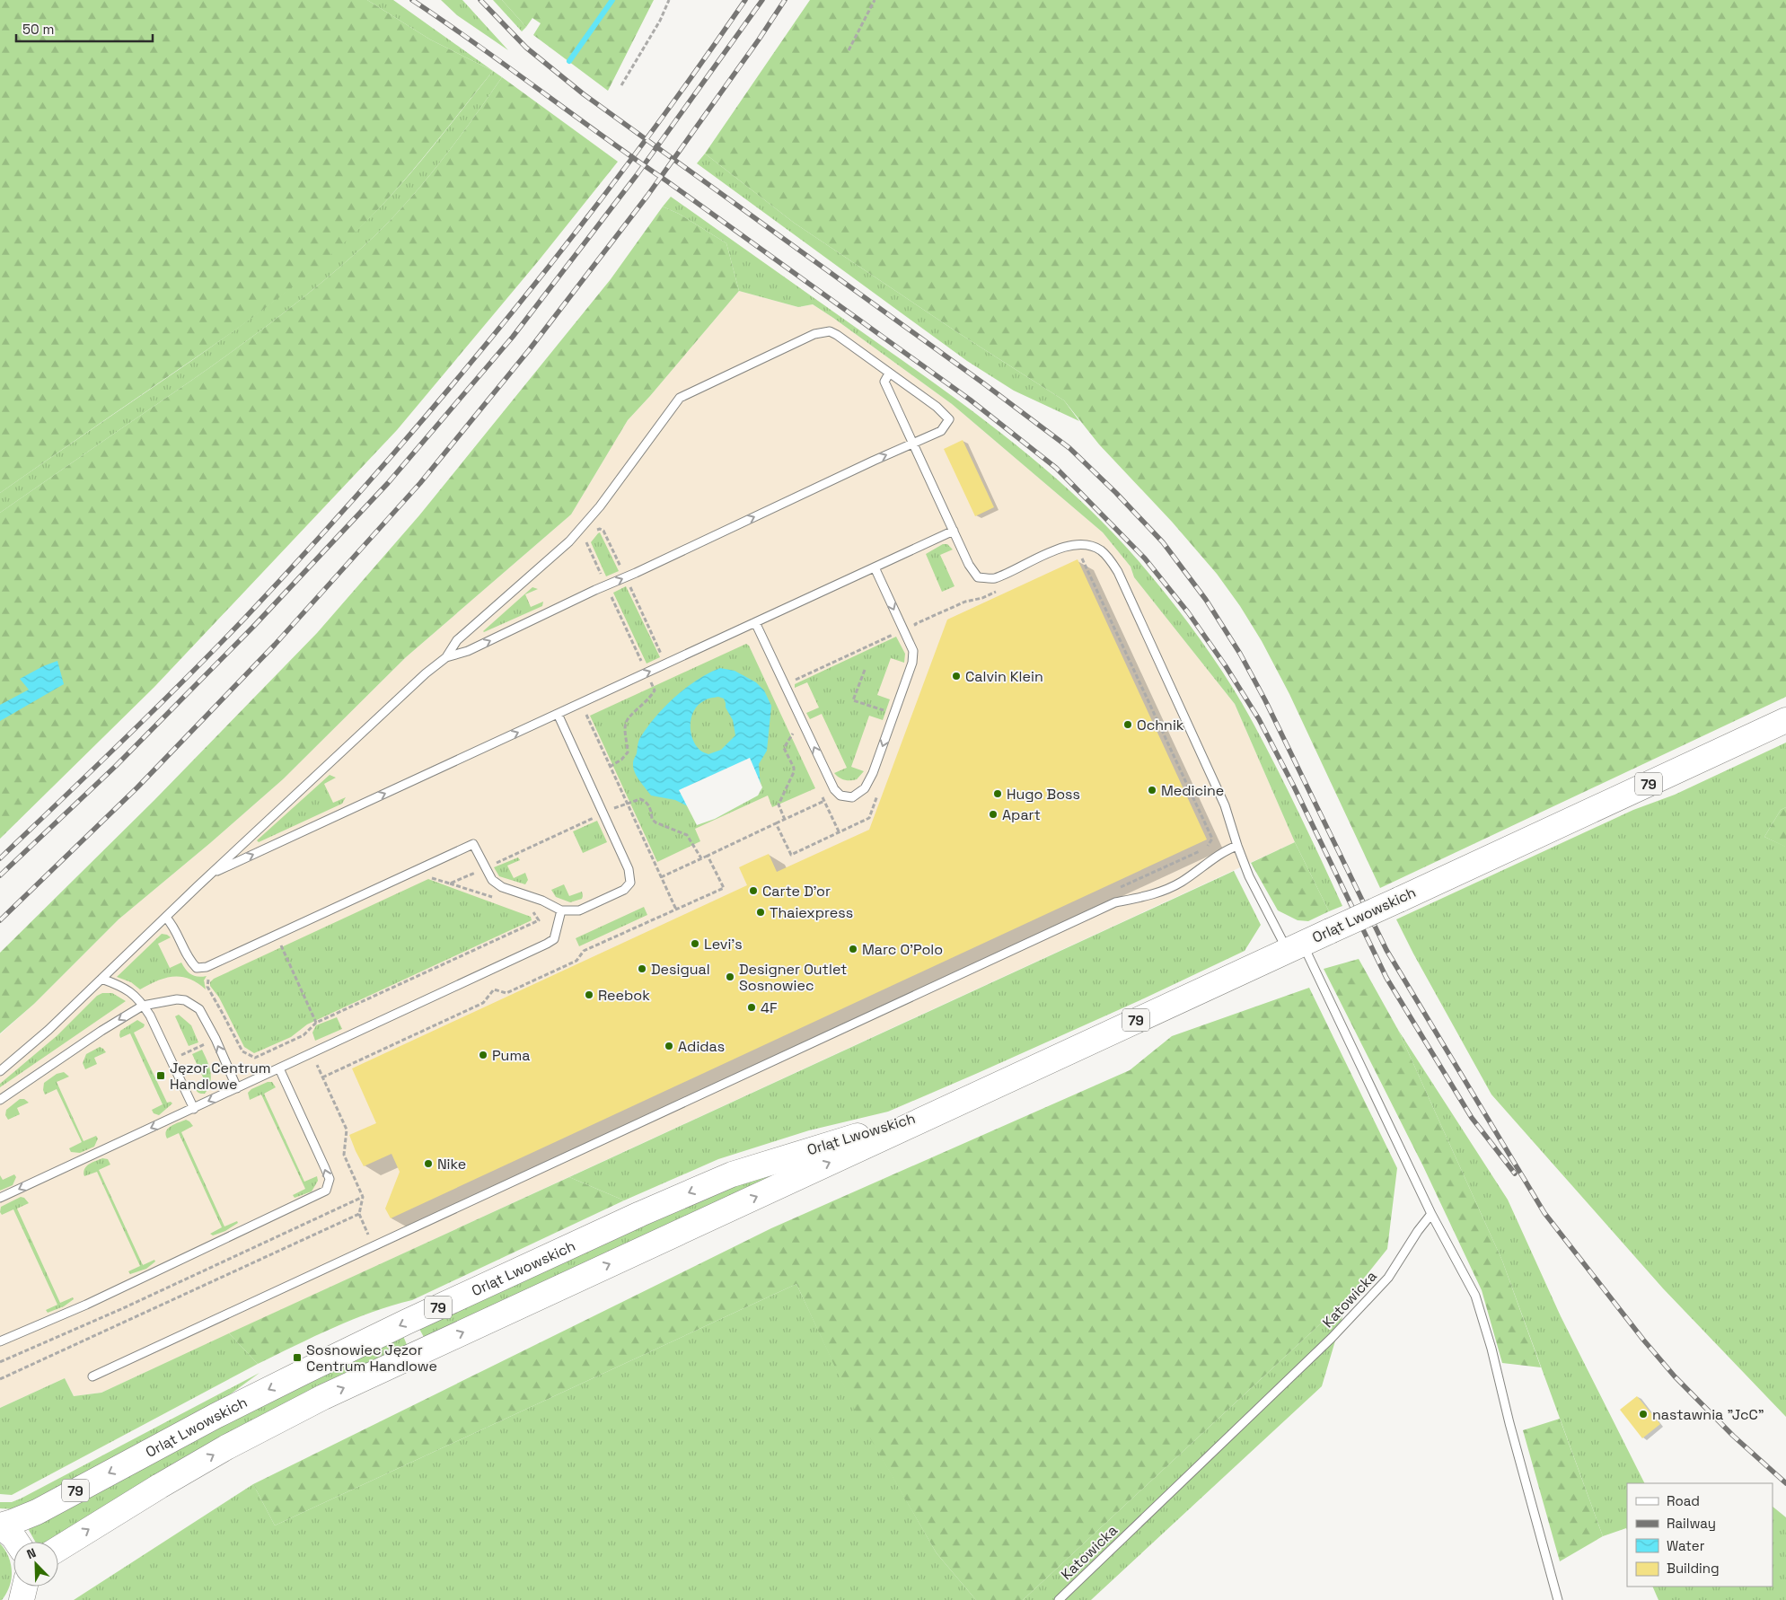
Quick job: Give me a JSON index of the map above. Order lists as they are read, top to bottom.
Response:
{
  "streets": {
    "main road": ["79", "Orląt Lwowskich"],
    "lane": ["Katowicka"]
  },
  "crossings": [
    ["79", "Orląt Lwowskich"]
  ],
  "places": {
    "other": [
      "Calvin Klein",
      "Ochnik",
      "Medicine",
      "Hugo Boss",
      "Apart",
      "Carte D'or",
      "Thaiexpress",
      "Levi's",
      "Marc O'Polo",
      "Desigual",
      "Designer Outlet Sosnowiec",
      "Reebok",
      "4F",
      "Adidas",
      "Puma",
      "Nike",
      "nastawnia \"JcC\""
    ],
    "transit": ["Jęzor Centrum Handlowe", "Sosnowiec Jęzor Centrum Handlowe"]
  },
  "legend": [
    "Road",
    "Railway",
    "Water",
    "Building"
  ],
  "scale_bar": "50 m",
  "north": "top left"
}
